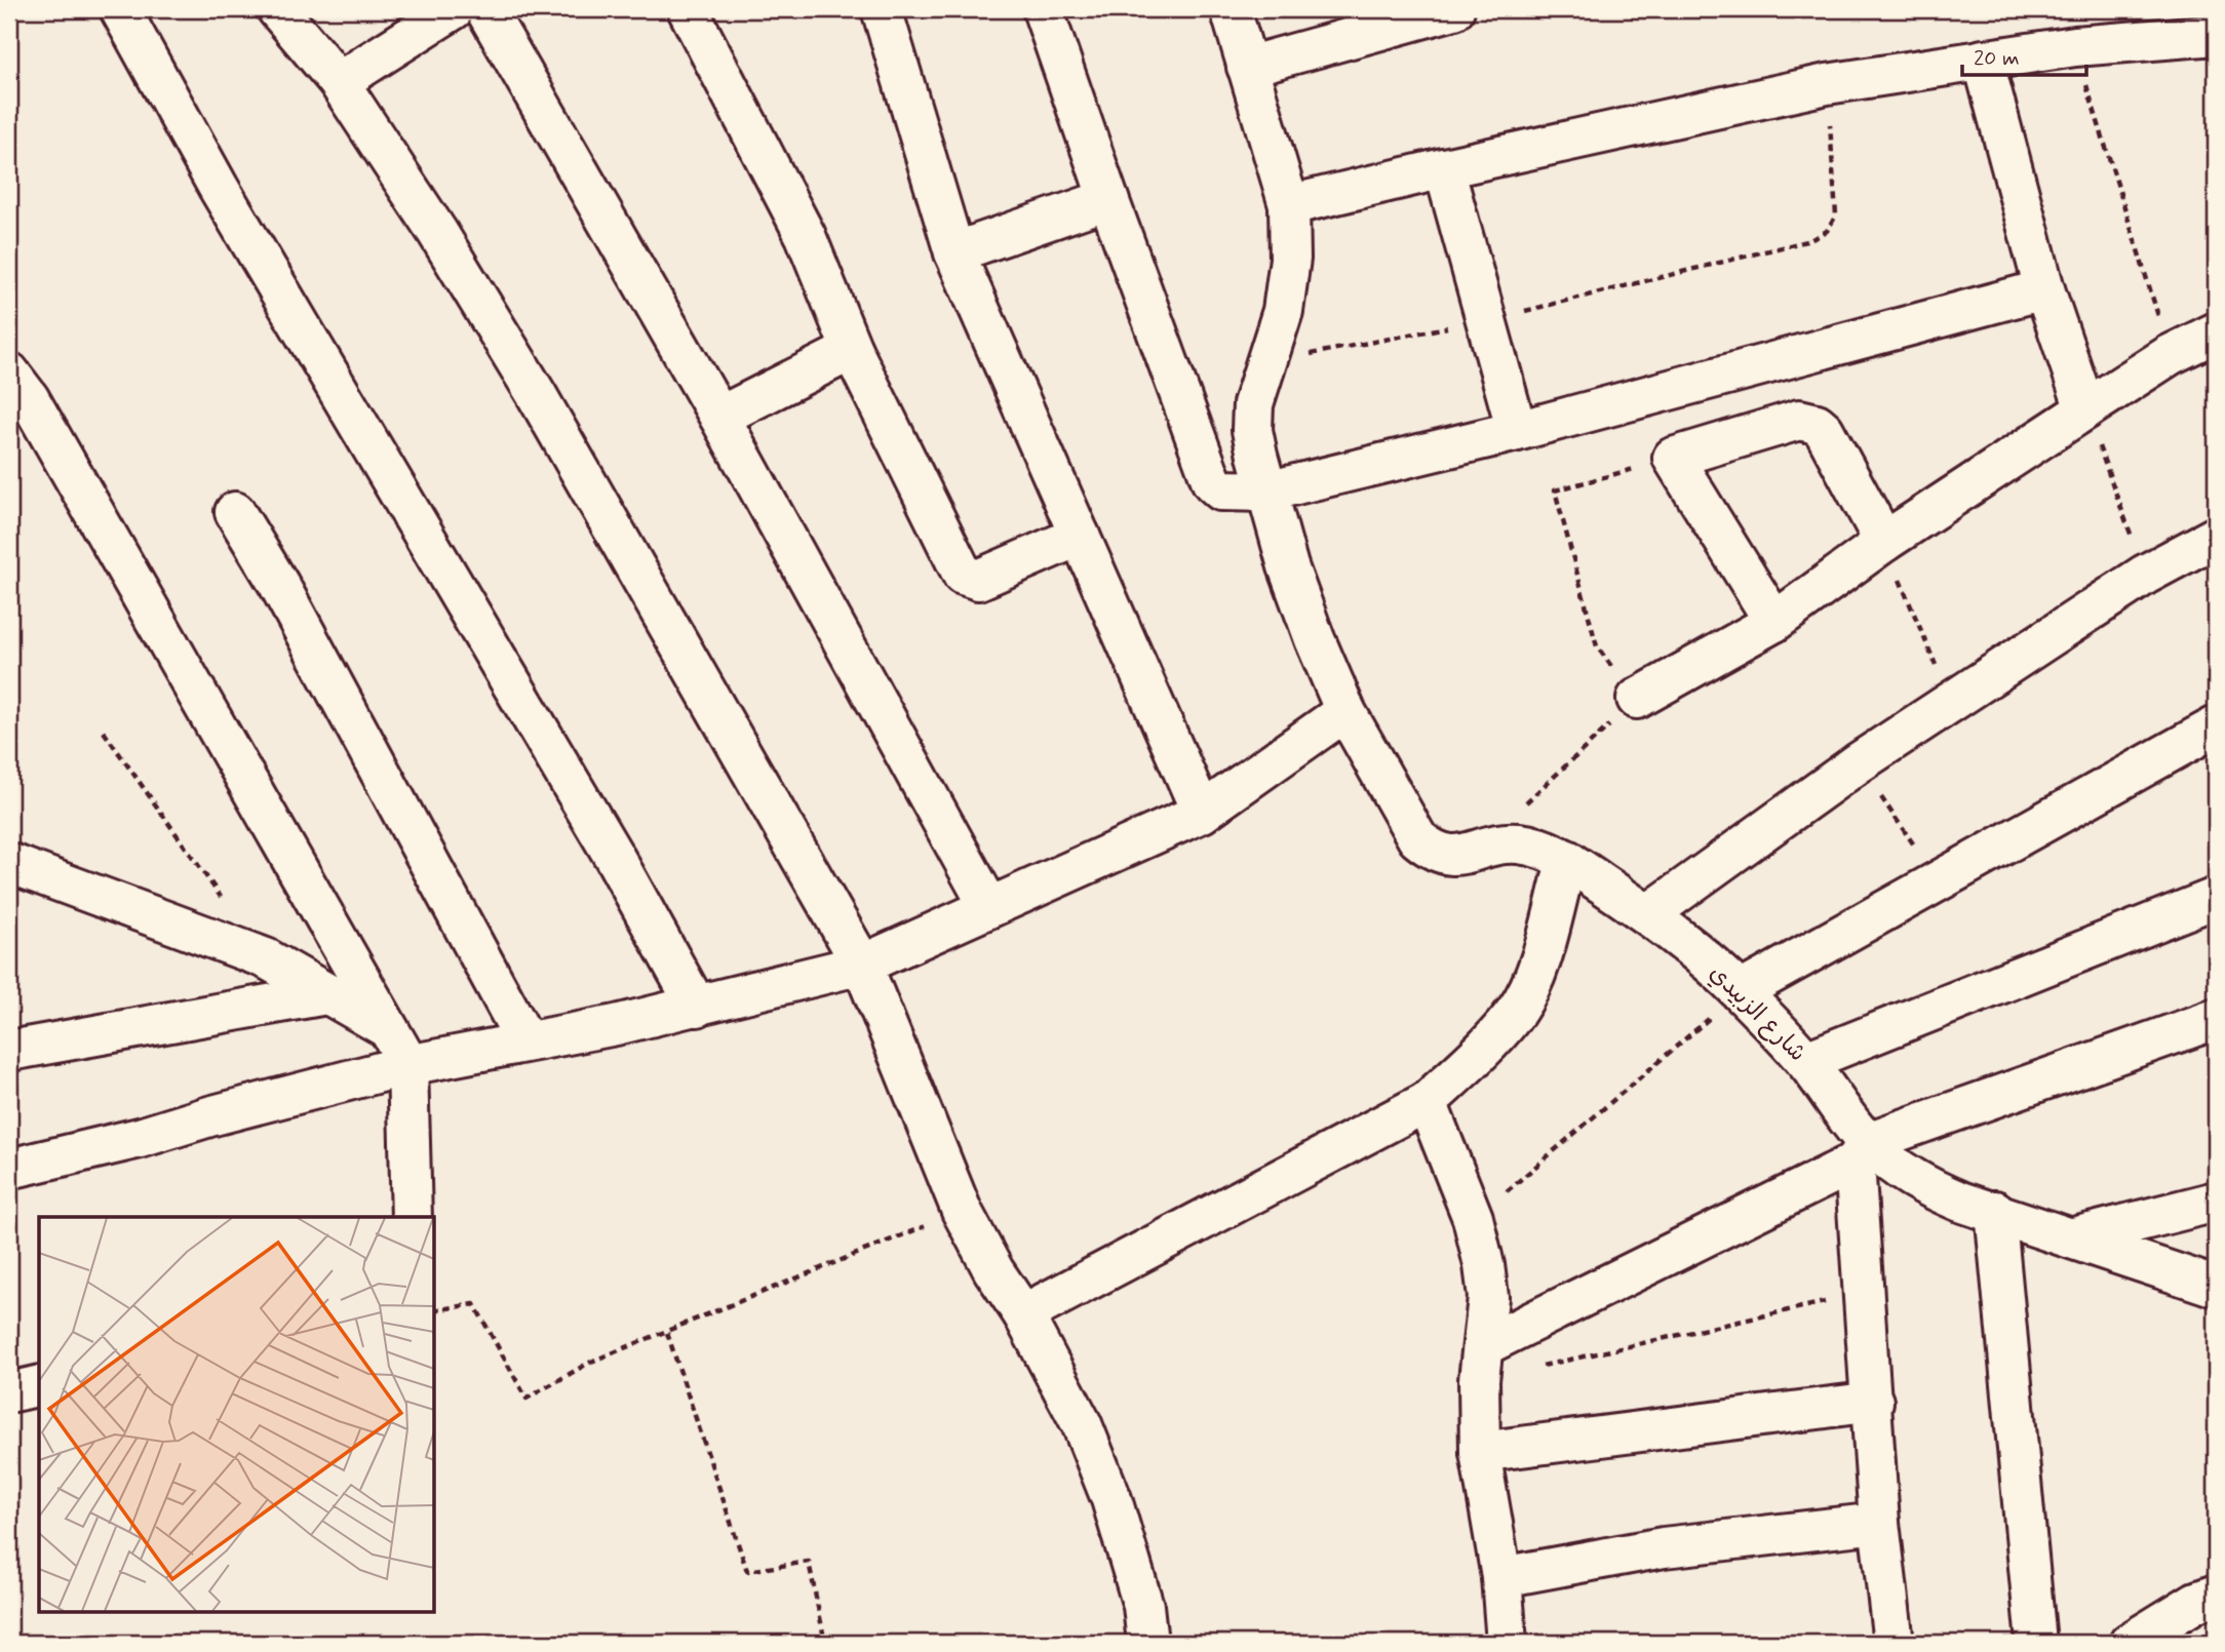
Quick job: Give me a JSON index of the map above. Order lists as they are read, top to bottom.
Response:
{
  "streets": {
    "street": ["شارع الزبيدي"]
  },
  "scale_bar": "20 m"
}
